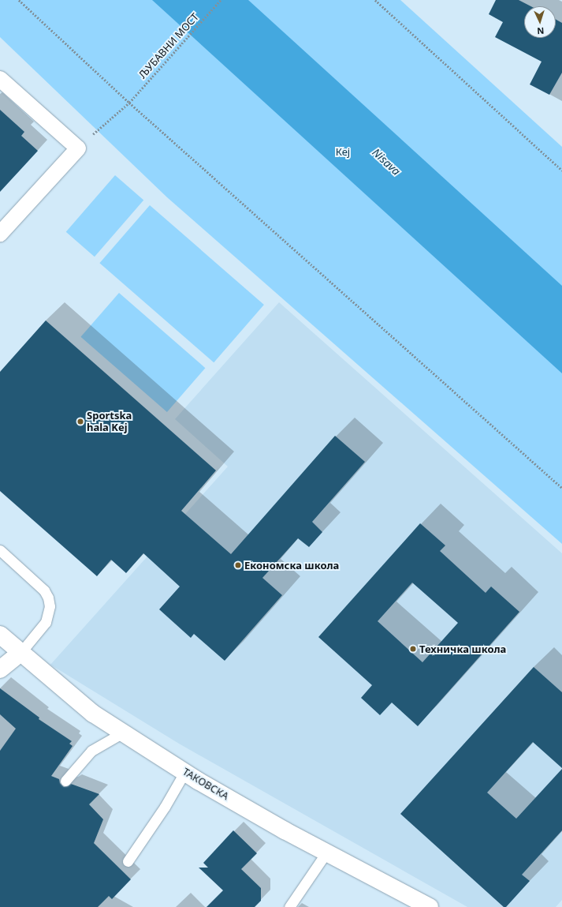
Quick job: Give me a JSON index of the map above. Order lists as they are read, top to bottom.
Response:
{
  "streets": {
    "street": ["ТАКОВСКА"],
    "path": ["ЉУБАВНИ МОСТ"]
  },
  "water": ["Nisava"],
  "parks": ["Кеј"],
  "places": ["Sportska hala Kej", "Економска школа", "Техничка школа"],
  "north": "bottom"
}
